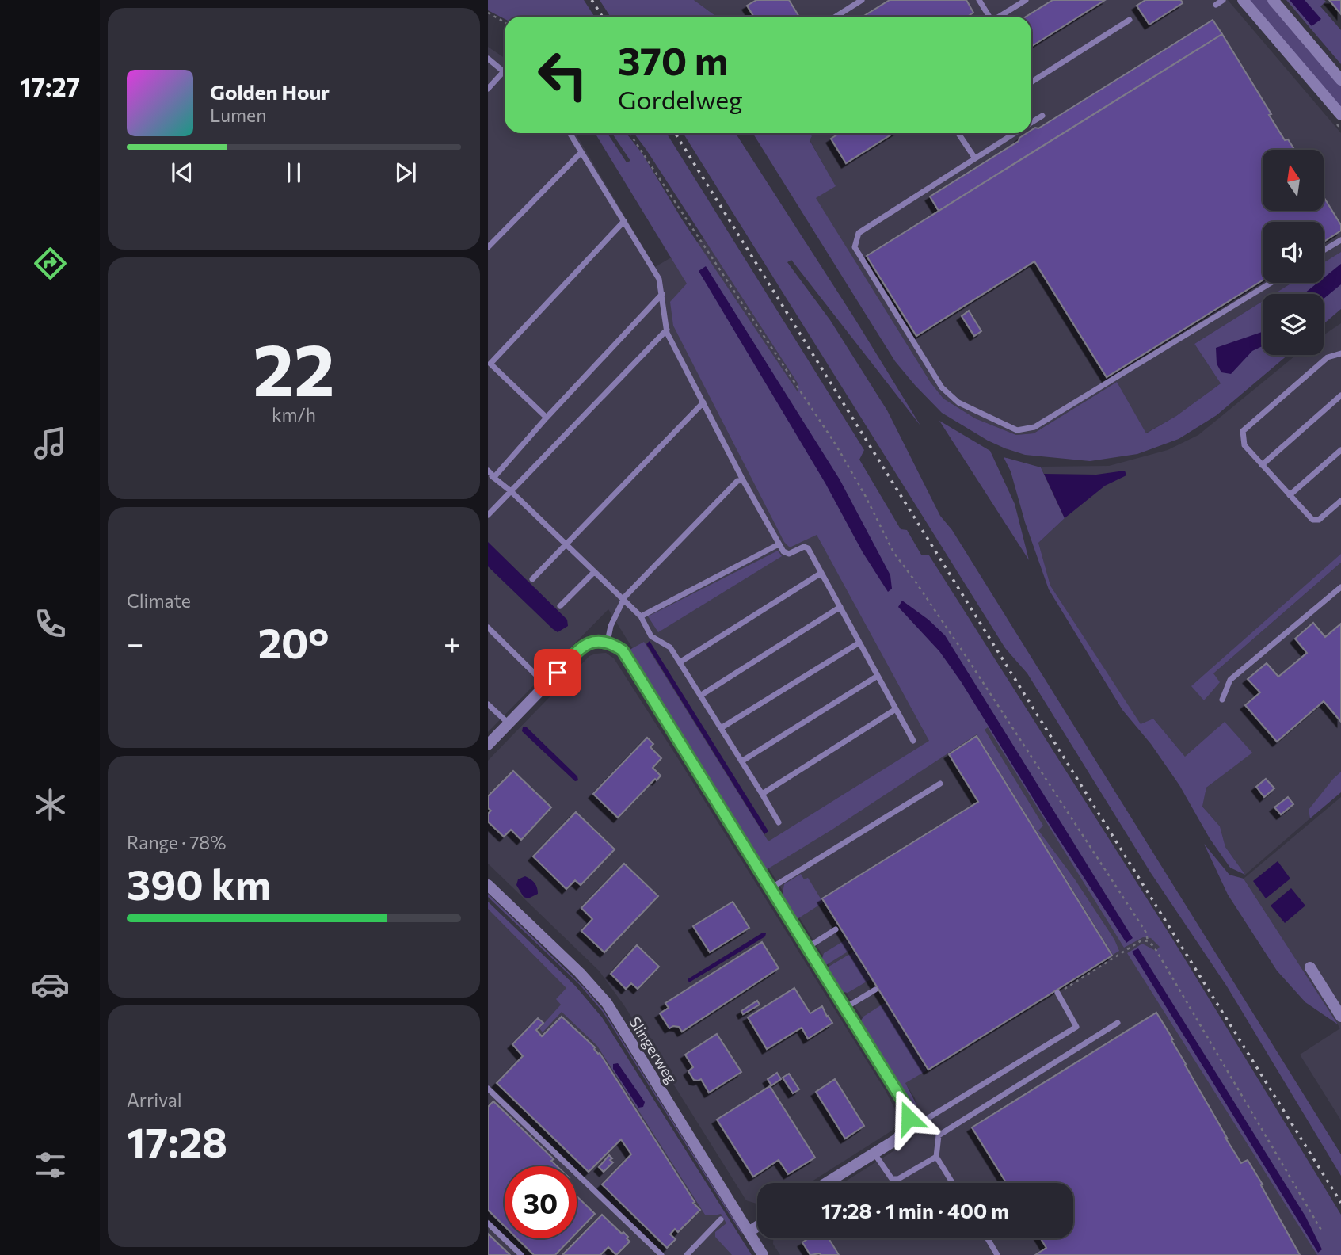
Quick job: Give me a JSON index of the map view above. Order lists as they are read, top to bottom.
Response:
{
  "streets": {
    "street": ["Slingerweg"]
  },
  "north": "top",
  "page": {
    "tabs": "17:27",
    "turn": ["370 m", "Gordelweg"],
    "song": ["Golden Hour", "Lumen"],
    "tile": [
      ["22", "km/h"],
      "Climate",
      ["Range · 78%", "390 km"],
      ["Arrival", "17:28"]
    ],
    "heat": ["−", "20°", "+"],
    "limit": "30",
    "trip": "17:28 · 1 min · 400 m"
  }
}
